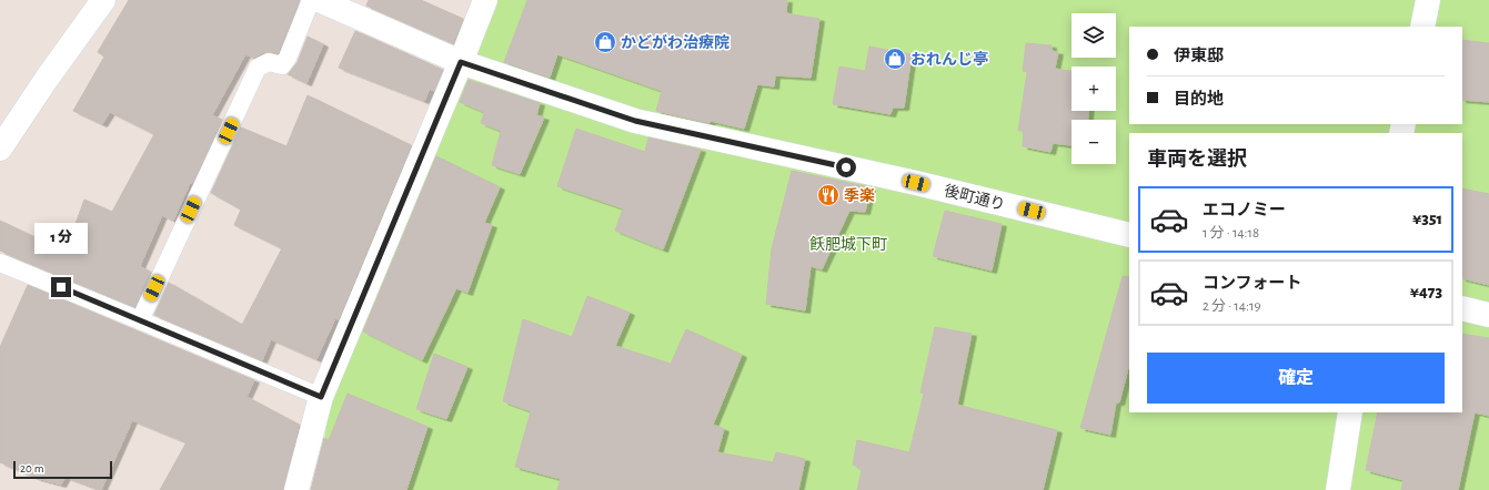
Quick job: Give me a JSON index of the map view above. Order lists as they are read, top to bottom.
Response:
{
  "streets": {
    "street": ["後町通り"]
  },
  "parks": ["飫肥城下町"],
  "places": {
    "shop": ["かどがわ治療院", "おれんじ亭"],
    "restaurant": ["季楽"]
  },
  "scale_bar": "20 m",
  "page": {
    "map_buttons": ["+", "−"],
    "banner": ["伊東邸", "目的地"],
    "heading": "車両を選択",
    "list": [
      {
        "name": "エコノミー",
        "note": "1 分 · 14:18",
        "value": "¥351"
      },
      {
        "name": "コンフォート",
        "note": "2 分 · 14:19",
        "value": "¥473"
      }
    ],
    "bubble": "1 分",
    "buttons": "確定",
    "scale": "20 m"
  }
}
